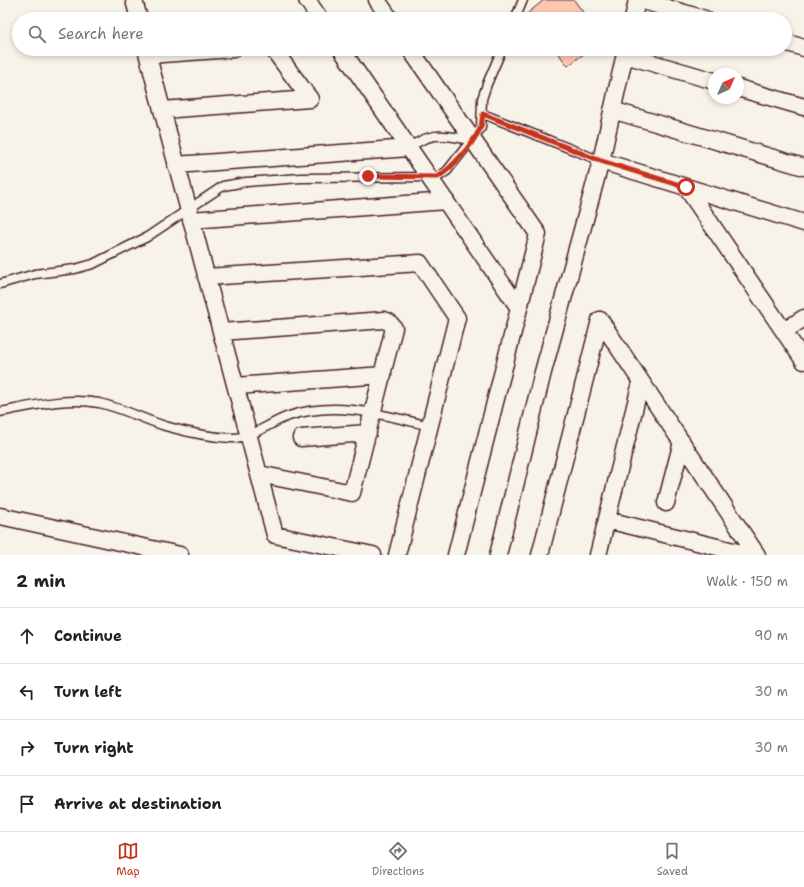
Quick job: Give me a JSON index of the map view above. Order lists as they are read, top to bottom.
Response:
{
  "north": "top right",
  "page": {
    "search": "Search here",
    "heading": ["2 min", "Walk · 150 m"],
    "list": [
      ["Continue", "90 m"],
      ["Turn left", "30 m"],
      ["Turn right", "30 m"],
      "Arrive at destination"
    ],
    "nav": ["Map", "Directions", "Saved"]
  }
}
